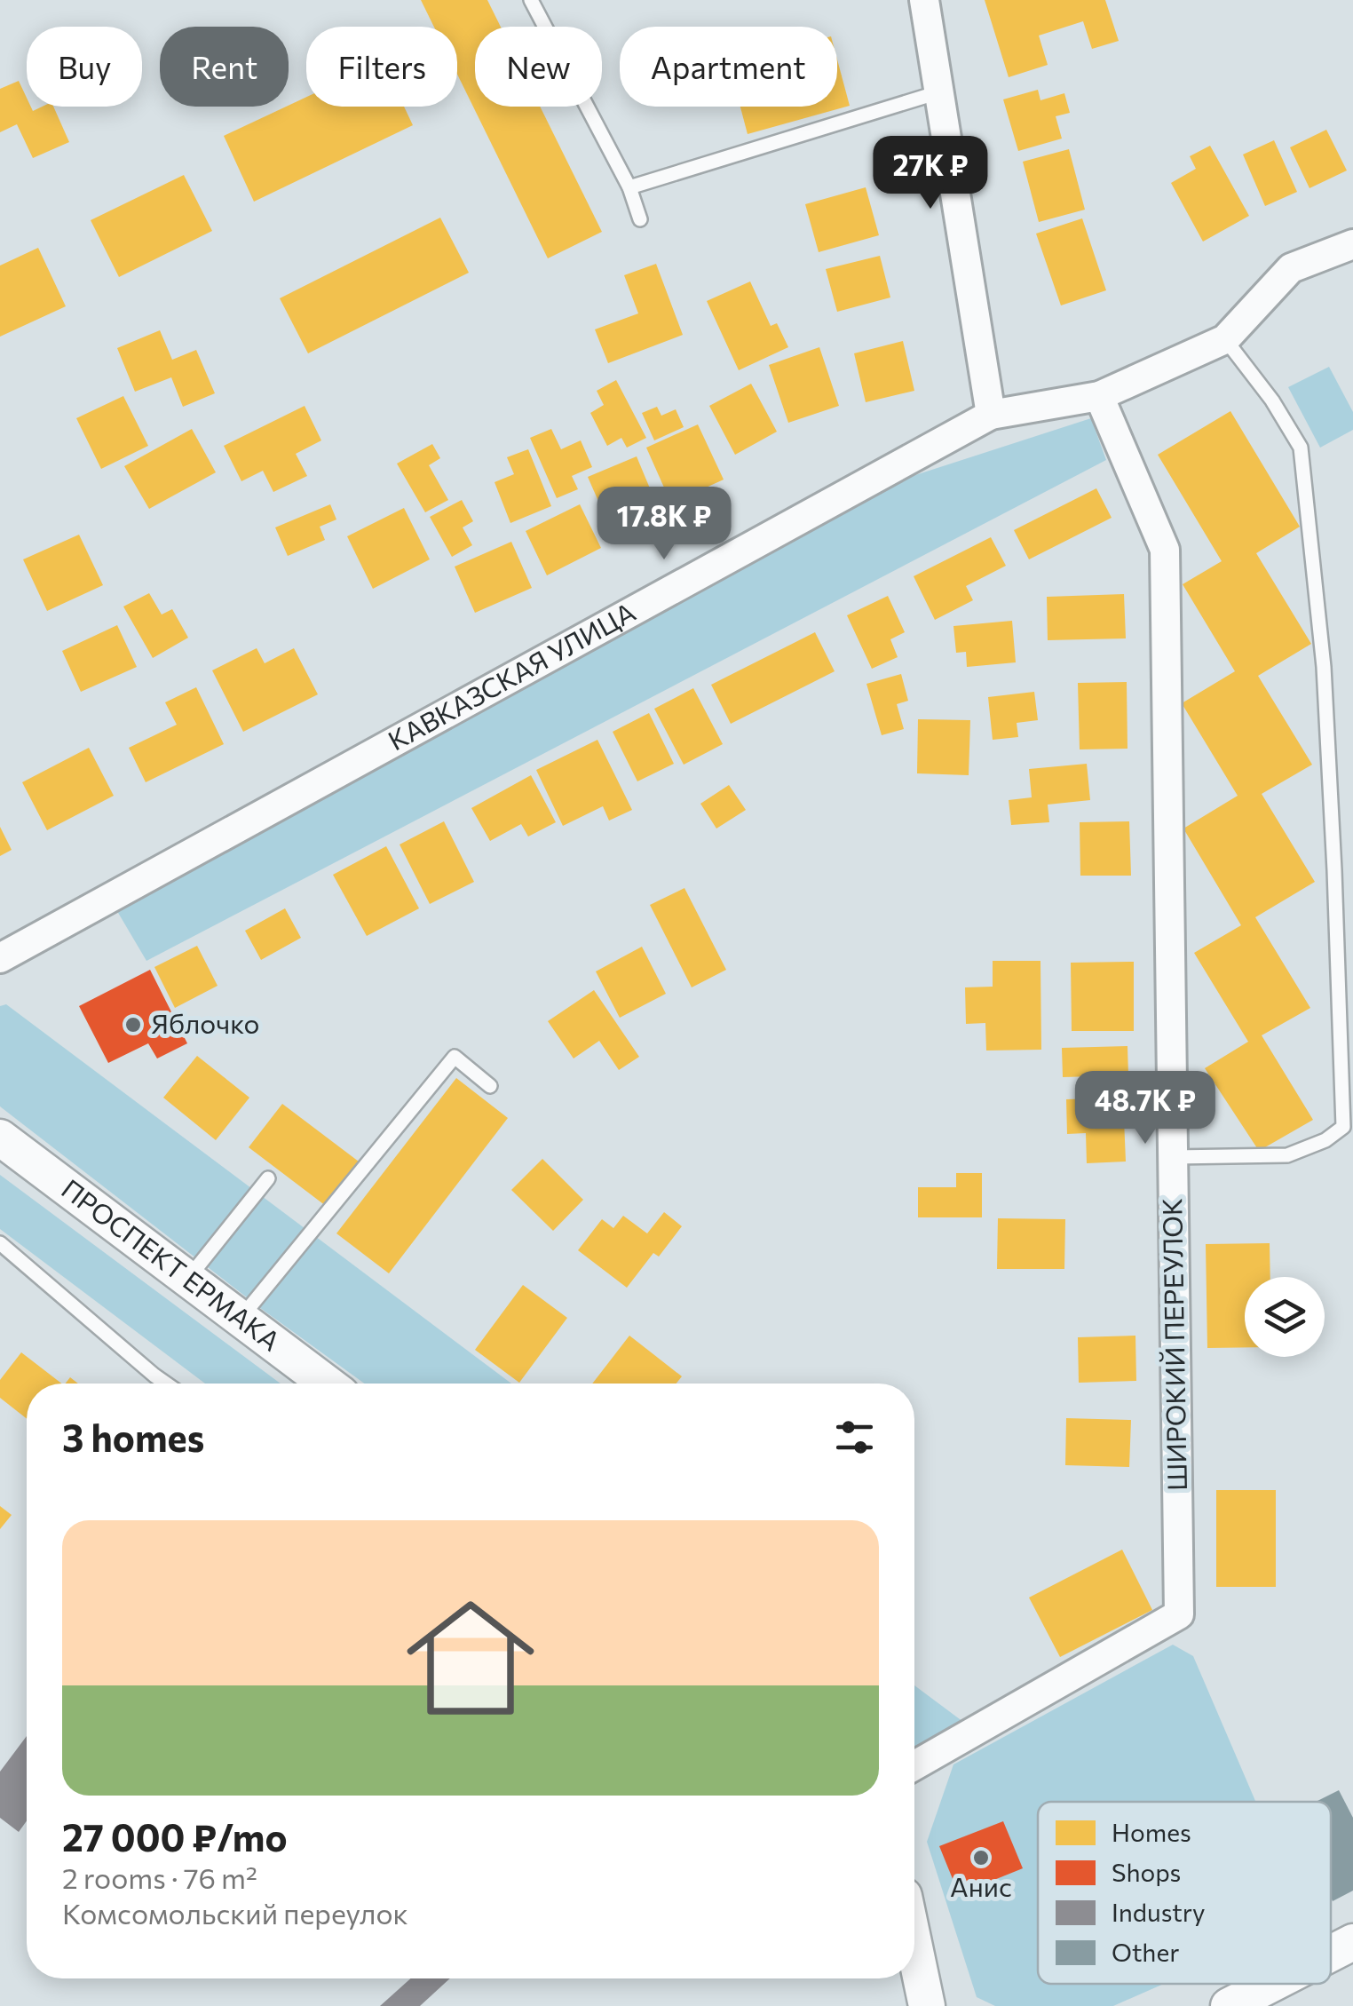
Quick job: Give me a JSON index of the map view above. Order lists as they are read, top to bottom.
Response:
{
  "streets": {
    "street": ["КАВКАЗСКАЯ УЛИЦА", "ПРОСПЕКТ ЕРМАКА", "ШИРОКИЙ ПЕРЕУЛОК"]
  },
  "crossings": [
    ["КАВКАЗСКАЯ УЛИЦА", "ШИРОКИЙ ПЕРЕУЛОК"]
  ],
  "places": ["Яблочко", "Анис"],
  "legend": [
    "Homes",
    "Shops",
    "Industry",
    "Other"
  ],
  "page": {
    "chip": [
      "Buy",
      "Rent",
      "Filters",
      "New",
      "Apartment"
    ],
    "price": ["27K ₽", "17.8K ₽", "48.7K ₽"],
    "heading": "3 homes",
    "list": [
      {
        "name": "27 000 ₽/mo",
        "note": "2 rooms · 76 m² · Комсомольский переулок"
      }
    ]
  }
}
